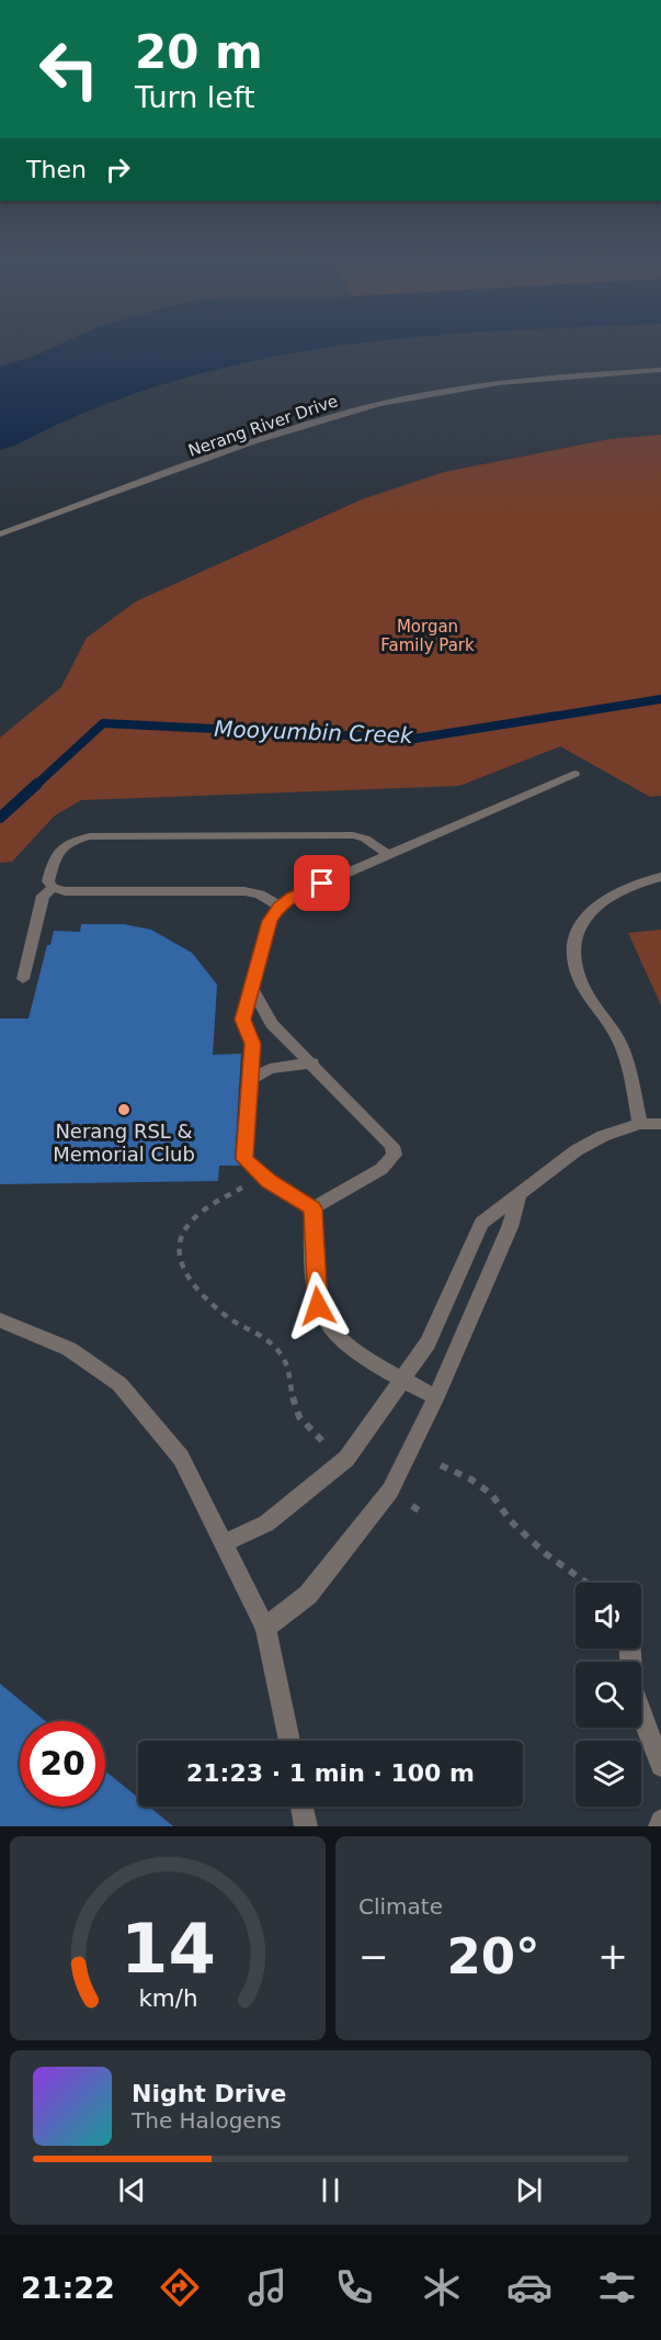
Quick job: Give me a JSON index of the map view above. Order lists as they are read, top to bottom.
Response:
{
  "streets": {
    "street": ["Nerang River Drive"]
  },
  "water": ["Mooyumbin Creek"],
  "parks": ["Morgan Family Park"],
  "places": ["Nerang RSL & Memorial Club"],
  "page": {
    "turn": ["20 m", "Turn left"],
    "then": "Then",
    "limit": "20",
    "trip": "21:23 · 1 min · 100 m",
    "tile": "Climate",
    "heat": ["−", "20°", "+"],
    "song": ["Night Drive", "The Halogens"],
    "tabs": "21:22",
    "gauge": ["14", "km/h"]
  }
}
